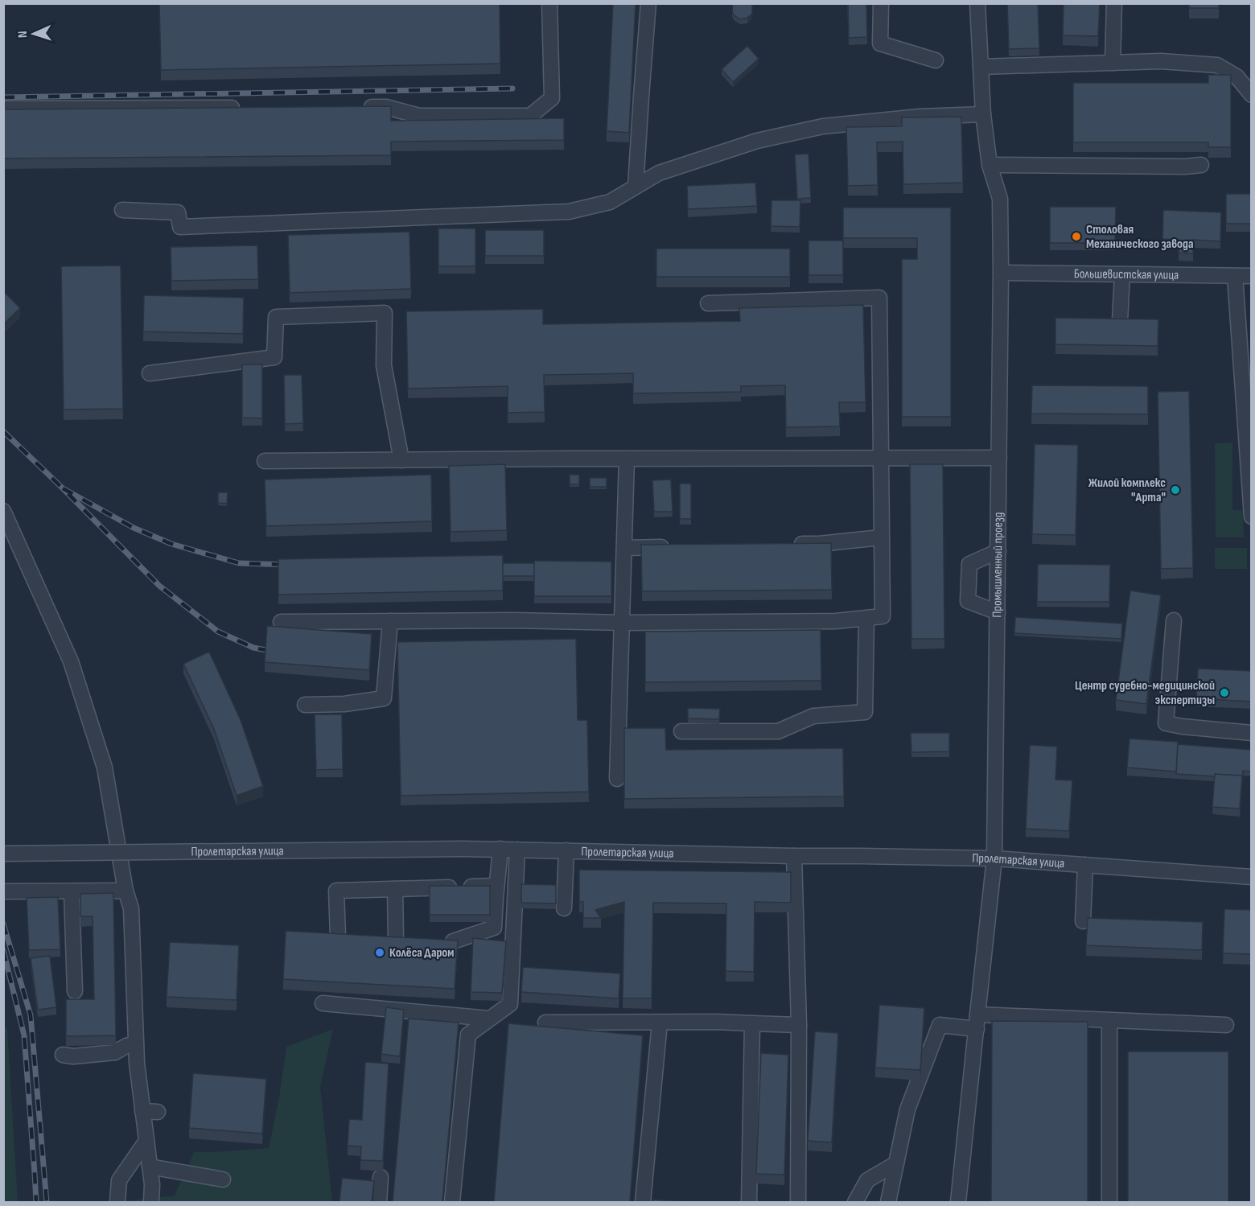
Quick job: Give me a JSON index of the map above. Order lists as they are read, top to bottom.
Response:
{
  "streets": {
    "street": ["Большевистская улица", "Промышленный проезд", "Пролетарская улица"]
  },
  "crossings": [
    ["Большевистская улица", "Промышленный проезд"],
    ["Промышленный проезд", "Пролетарская улица"]
  ],
  "places": [
    "Столовая Механического завода",
    "Жилой комплекс \"Арта\"",
    "Центр судебно-медицинской экспертизы",
    "Колёса Даром"
  ],
  "north": "left"
}
